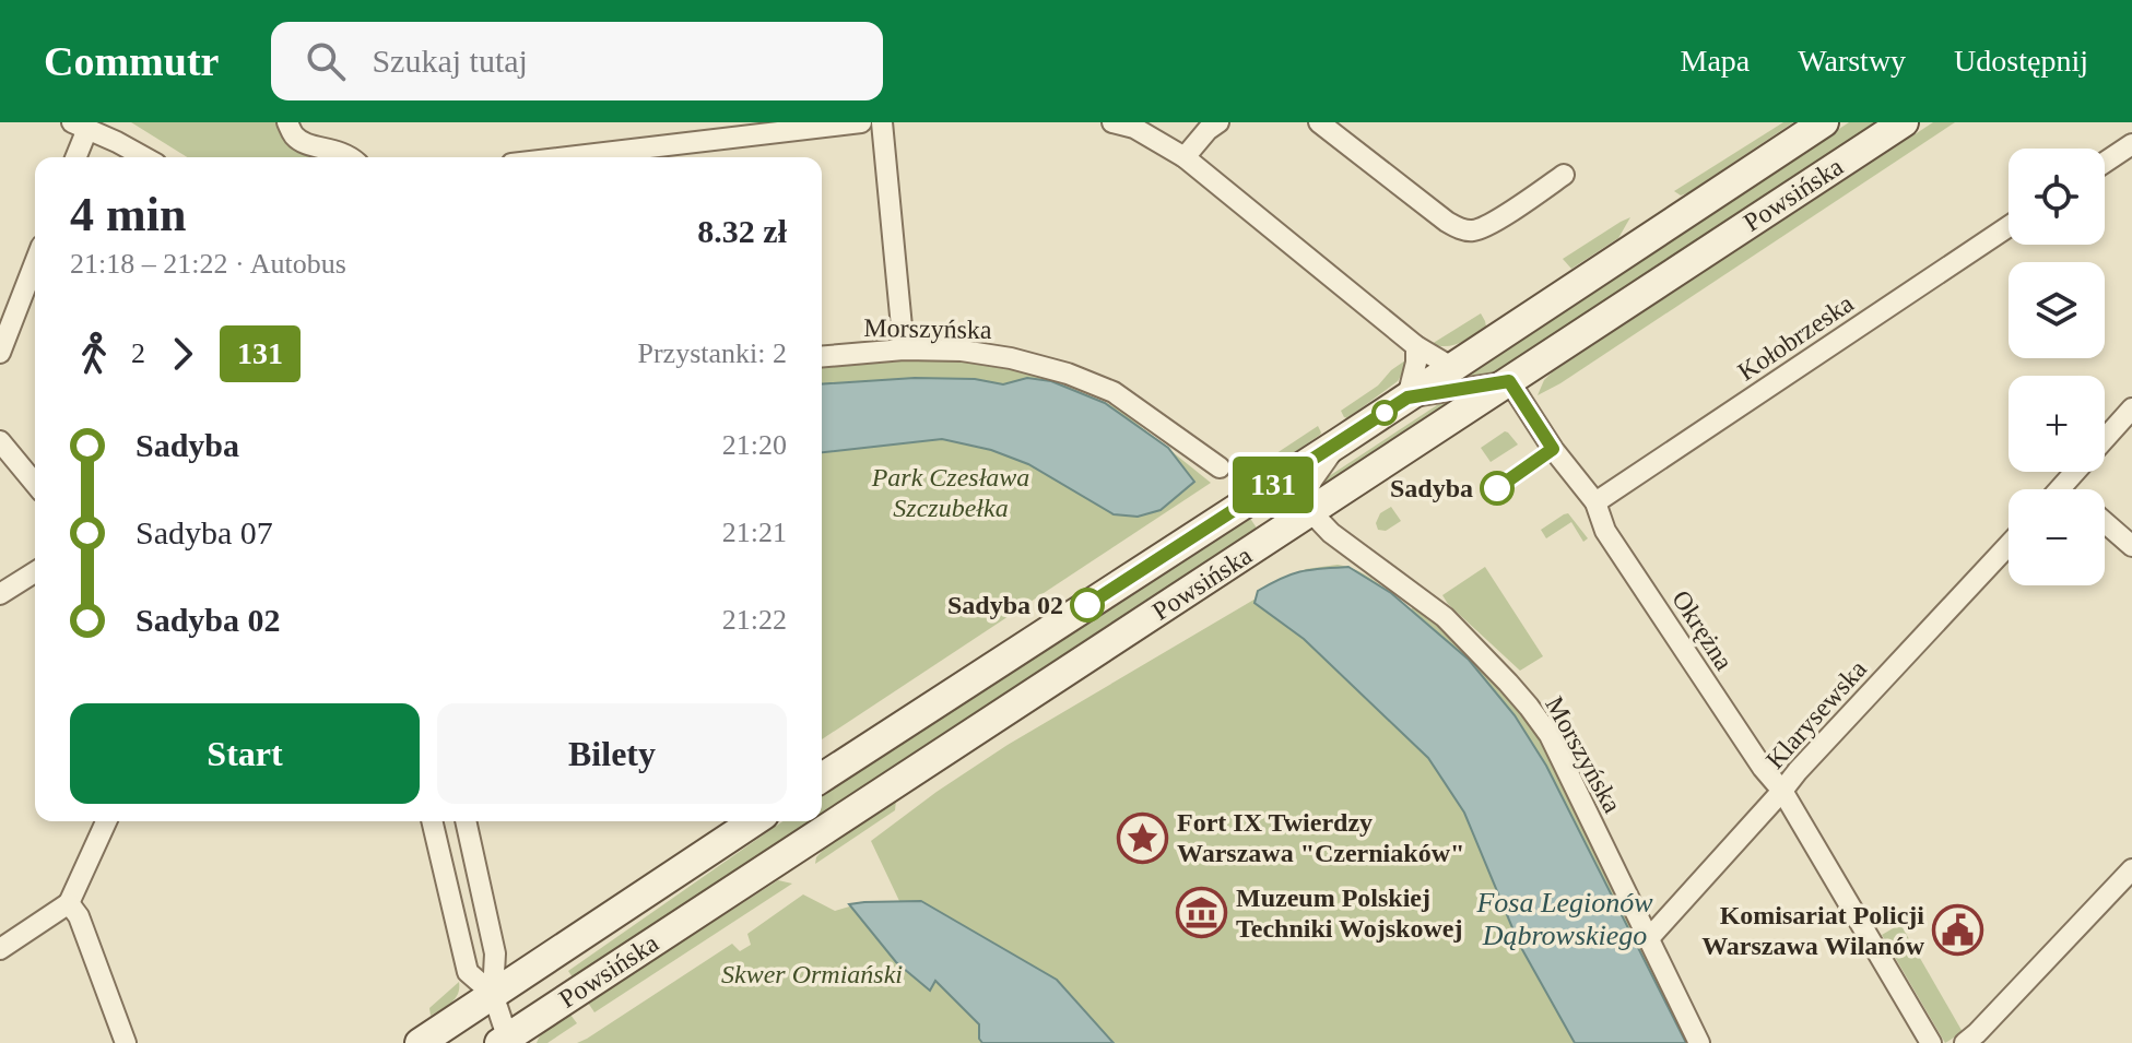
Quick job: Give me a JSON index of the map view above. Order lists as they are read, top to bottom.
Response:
{
  "streets": {
    "main road": ["Powsińska"],
    "street": [
      "Morszyńska",
      "Kołobrzeska",
      "Okrężna",
      "Klarysewska"
    ]
  },
  "crossings": [
    ["Powsińska", "Morszyńska"],
    ["Powsińska", "Okrężna"],
    ["Morszyńska", "Klarysewska"],
    ["Kołobrzeska", "Okrężna"],
    ["Okrężna", "Klarysewska"]
  ],
  "water": ["Fosa Legionów Dąbrowskiego"],
  "parks": ["Park Czesława Szczubełka", "Skwer Ormiański"],
  "places": {
    "other": ["Sadyba", "Sadyba 02"],
    "place": ["Fort IX Twierdzy Warszawa \"Czerniaków\""],
    "museum": ["Muzeum Polskiej Techniki Wojskowej"],
    "public building": ["Komisariat Policji Warszawa Wilanów"]
  },
  "lines": ["bus line 131"],
  "page": {
    "header": "Commutr",
    "search": "Szukaj tutaj",
    "nav": ["Mapa", "Warstwy", "Udostępnij"],
    "on_map": "131",
    "map_buttons": ["+", "−"],
    "heading": ["4 min", "21:18 – 21:22 · Autobus", "8.32 zł"],
    "legs": ["2", "131", "Przystanki: 2"],
    "list": [
      {
        "name": "Sadyba",
        "value": "21:20"
      },
      {
        "name": "Sadyba 07",
        "value": "21:21"
      },
      {
        "name": "Sadyba 02",
        "value": "21:22"
      }
    ],
    "buttons": ["Start", "Bilety"]
  }
}
